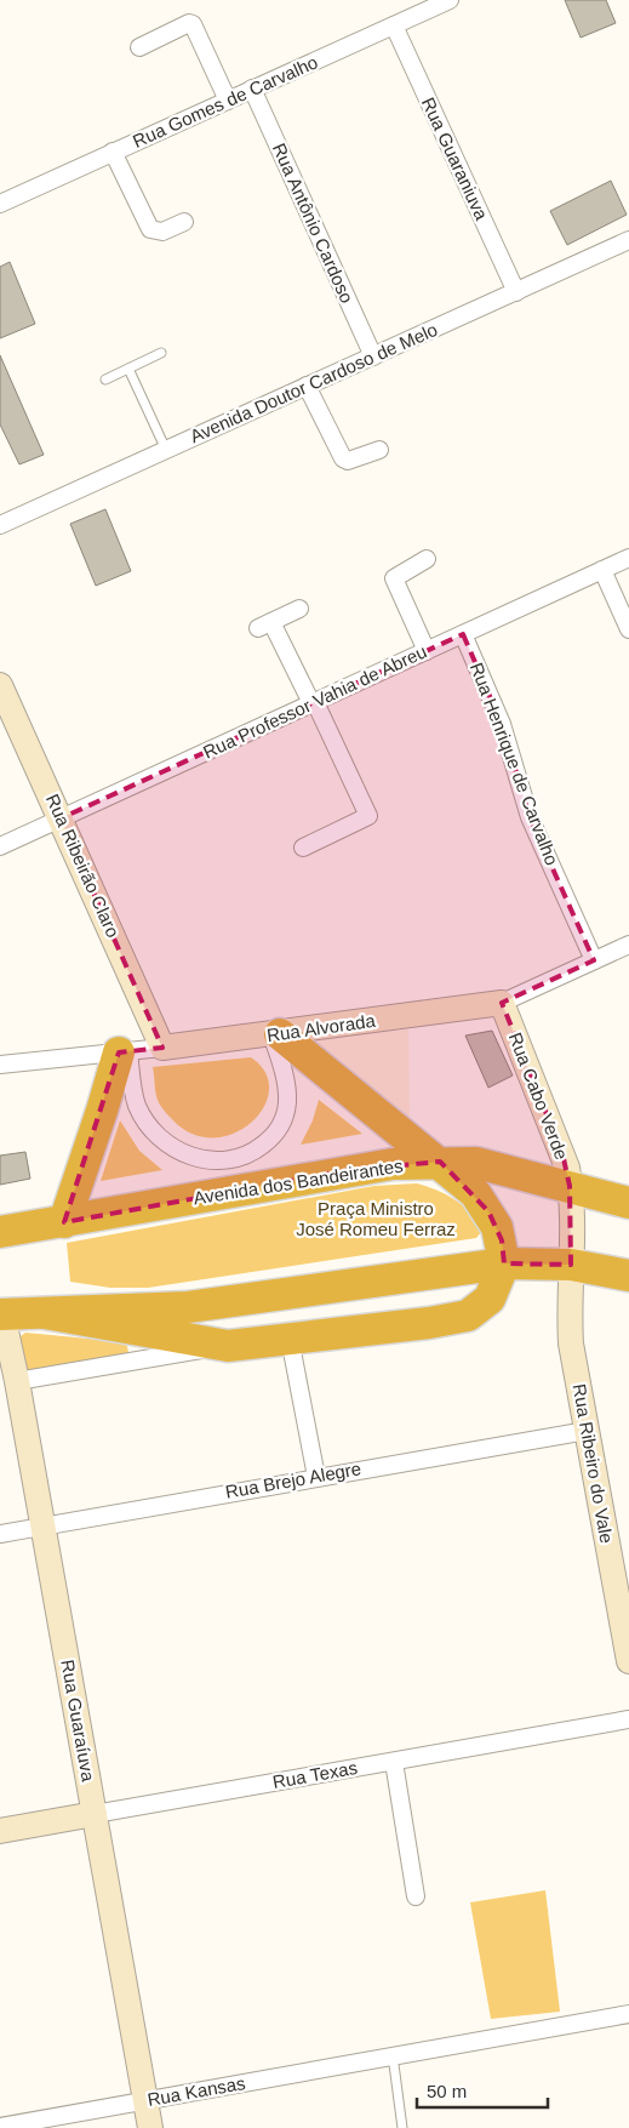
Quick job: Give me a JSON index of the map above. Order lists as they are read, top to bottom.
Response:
{
  "streets": {
    "highway": ["Avenida dos Bandeirantes"],
    "street": [
      "Rua Gomes de Carvalho",
      "Rua Guaraniuva",
      "Rua Antônio Cardoso",
      "Avenida Doutor Cardoso de Melo",
      "Rua Professor Vahia de Abreu",
      "Rua Henrique de Carvalho",
      "Rua Ribeirão Claro",
      "Rua Alvorada",
      "Rua Cabo Verde",
      "Rua Ribeiro do Vale",
      "Rua Brejo Alegre",
      "Rua Guaraíuva",
      "Rua Texas",
      "Rua Kansas"
    ]
  },
  "crossings": [
    ["Rua Gomes de Carvalho", "Rua Guaraniuva"],
    ["Rua Gomes de Carvalho", "Rua Antônio Cardoso"],
    ["Rua Guaraniuva", "Avenida Doutor Cardoso de Melo"],
    ["Rua Antônio Cardoso", "Avenida Doutor Cardoso de Melo"],
    ["Rua Professor Vahia de Abreu", "Rua Henrique de Carvalho"],
    ["Rua Professor Vahia de Abreu", "Rua Ribeirão Claro"],
    ["Rua Henrique de Carvalho", "Rua Alvorada"],
    ["Rua Ribeirão Claro", "Rua Alvorada"],
    ["Rua Alvorada", "Rua Cabo Verde"],
    ["Rua Cabo Verde", "Avenida dos Bandeirantes"],
    ["Rua Cabo Verde", "Rua Ribeiro do Vale"],
    ["Rua Ribeiro do Vale", "Rua Brejo Alegre"],
    ["Rua Brejo Alegre", "Rua Guaraíuva"],
    ["Rua Guaraíuva", "Rua Texas"],
    ["Rua Guaraíuva", "Rua Kansas"]
  ],
  "parks": ["Praça Ministro José Romeu Ferraz"],
  "scale_bar": "50 m"
}
